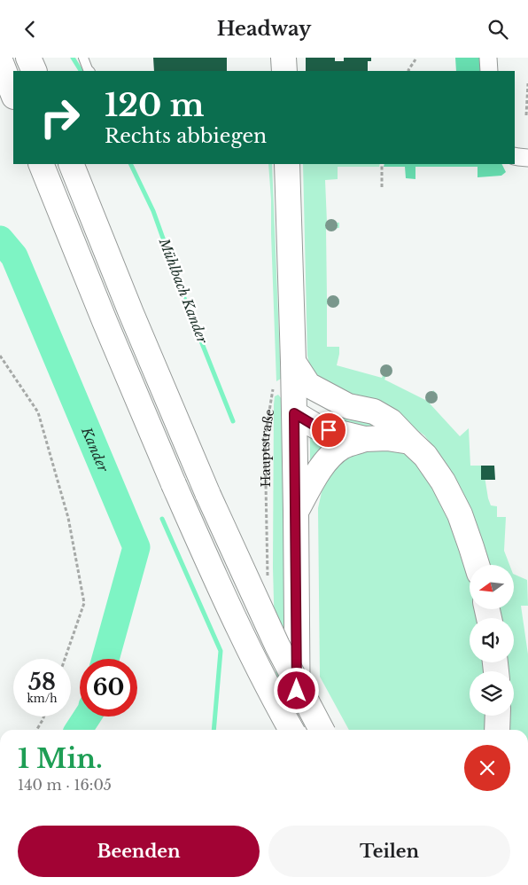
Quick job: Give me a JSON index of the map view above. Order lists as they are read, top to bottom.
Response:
{
  "streets": {
    "main road": ["Hauptstraße"]
  },
  "water": ["Mühlbach Kander", "Kander"],
  "north": "left",
  "page": {
    "header": "Headway",
    "turn": ["120 m", "Rechts abbiegen"],
    "speed": "58 km/h",
    "limit": "60",
    "heading": ["1 Min.", "140 m · 16:05"],
    "buttons": ["Beenden", "Teilen"]
  }
}
